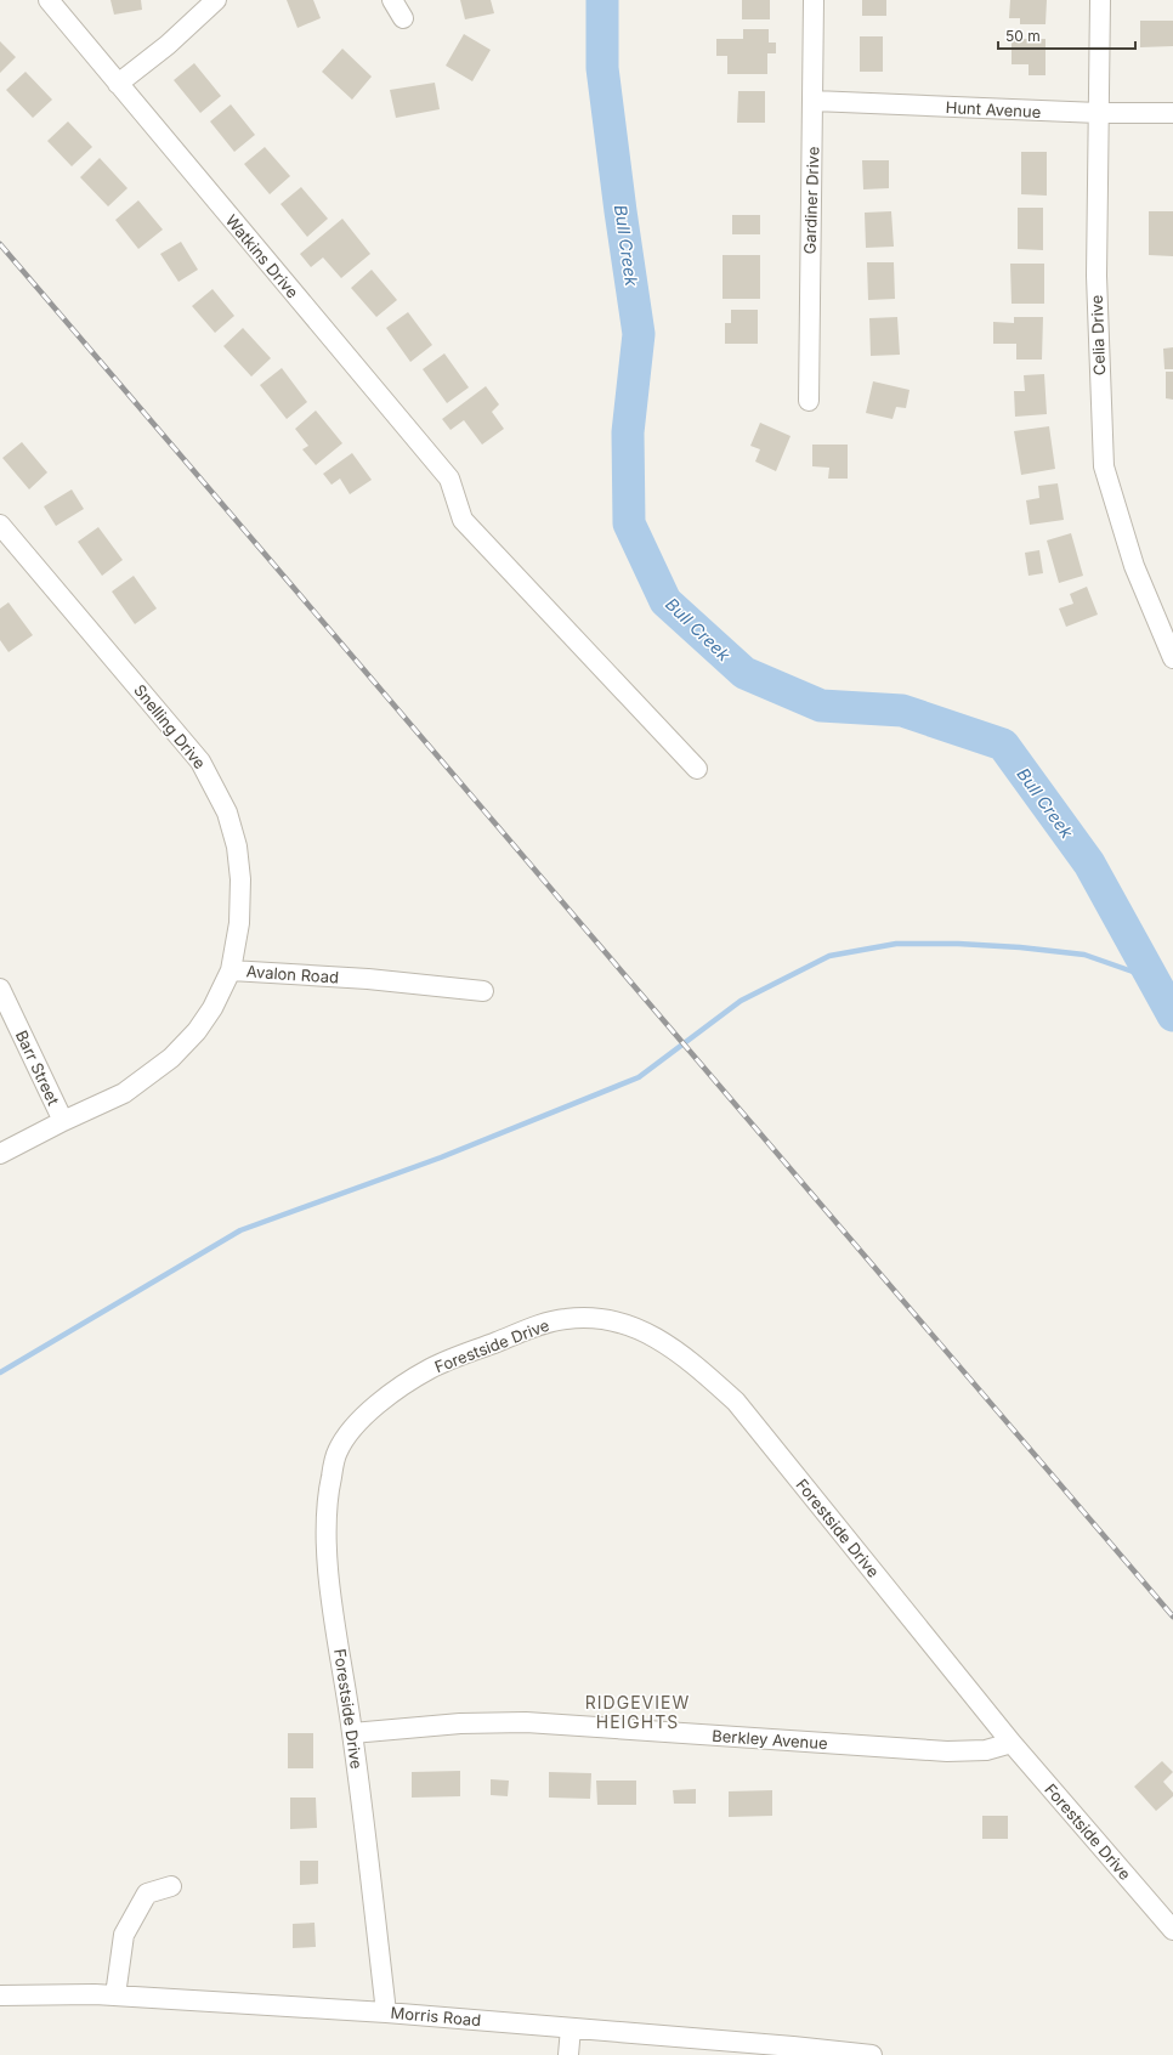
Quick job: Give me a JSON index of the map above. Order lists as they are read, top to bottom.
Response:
{
  "streets": {
    "street": [
      "Hunt Avenue",
      "Gardiner Drive",
      "Watkins Drive",
      "Celia Drive",
      "Snelling Drive",
      "Avalon Road",
      "Barr Street",
      "Forestside Drive",
      "Berkley Avenue",
      "Morris Road"
    ]
  },
  "crossings": [
    ["Hunt Avenue", "Gardiner Drive"],
    ["Hunt Avenue", "Celia Drive"],
    ["Snelling Drive", "Avalon Road"],
    ["Avalon Road", "Barr Street"],
    ["Forestside Drive", "Berkley Avenue"],
    ["Forestside Drive", "Morris Road"]
  ],
  "districts": ["RIDGEVIEW HEIGHTS"],
  "water": ["Bull Creek"],
  "scale_bar": "50 m"
}
